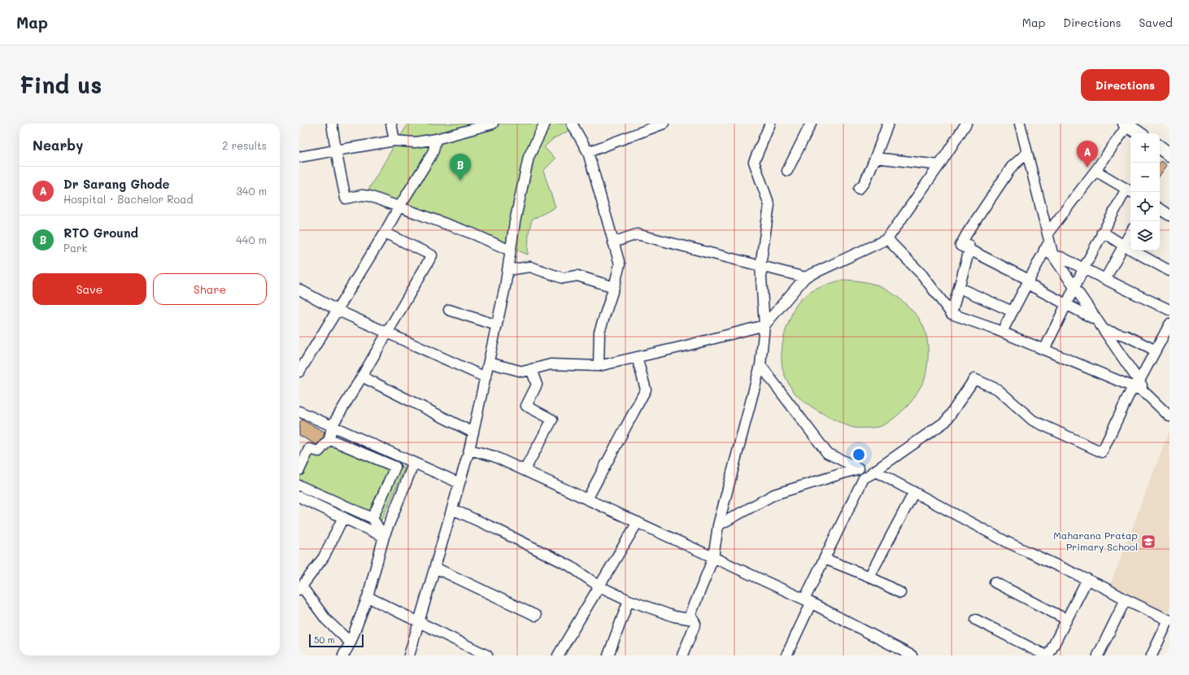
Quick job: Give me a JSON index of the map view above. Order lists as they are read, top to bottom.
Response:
{
  "places": {
    "school or university": ["Maharana Pratap Primary School"]
  },
  "scale_bar": "50 m",
  "page": {
    "header": "Map",
    "nav": ["Map", "Directions", "Saved"],
    "buttons": [
      "Directions",
      ["Save", "Share"]
    ],
    "title": "Find us",
    "heading": ["Nearby", "2 results"],
    "map_buttons": ["+", "−"],
    "pins": ["A", "B"],
    "list": [
      {
        "mark": "A",
        "name": "Dr Sarang Ghode",
        "note": "Hospital · Bachelor Road",
        "value": "340 m"
      },
      {
        "mark": "B",
        "name": "RTO Ground",
        "note": "Park",
        "value": "440 m"
      }
    ],
    "scale": "50 m"
  }
}
